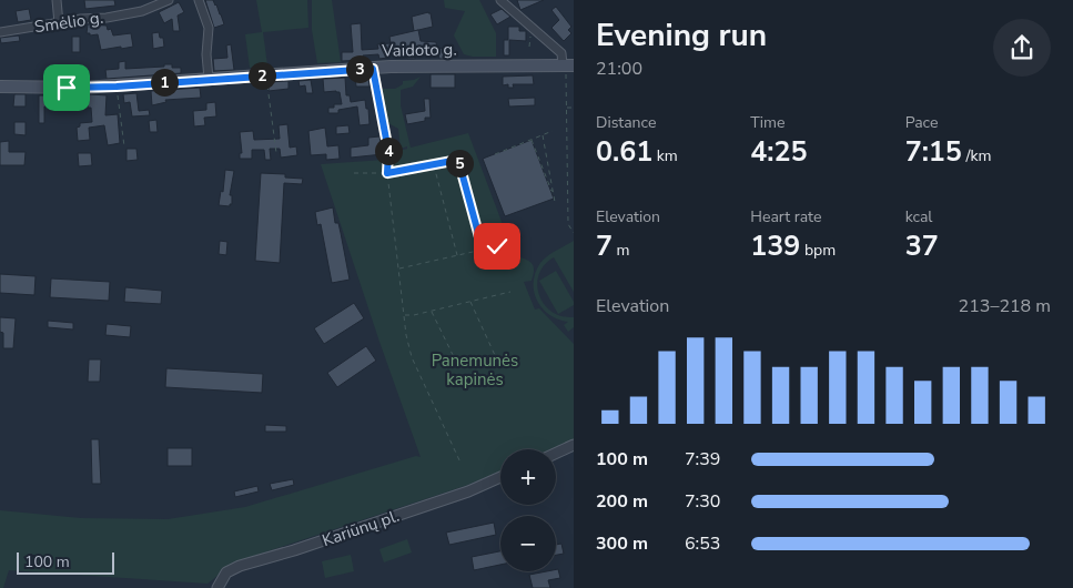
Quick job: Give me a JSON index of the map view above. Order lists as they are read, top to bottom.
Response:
{
  "streets": {
    "main road": ["Vaidoto g."],
    "street": ["Smėlio g.", "Kariūnų pl."]
  },
  "parks": ["Panemunės kapinės"],
  "scale_bar": "100 m",
  "page": {
    "heading": ["Evening run", "21:00"],
    "pins": [
      "3",
      "2",
      "1",
      "4",
      "5"
    ],
    "stats": [
      ["Distance", "0.61 km"],
      ["Time", "4:25"],
      ["Pace", "7:15 /km"],
      ["Elevation", "7 m"],
      ["Heart rate", "139 bpm"],
      ["kcal", "37"]
    ],
    "chart": ["Elevation", "213–218 m"],
    "list": [
      {
        "name": "100 m",
        "note": "7:39"
      },
      {
        "name": "200 m",
        "note": "7:30"
      },
      {
        "name": "300 m",
        "note": "6:53"
      }
    ],
    "map_buttons": ["+", "−"],
    "scale": "100 m"
  }
}
